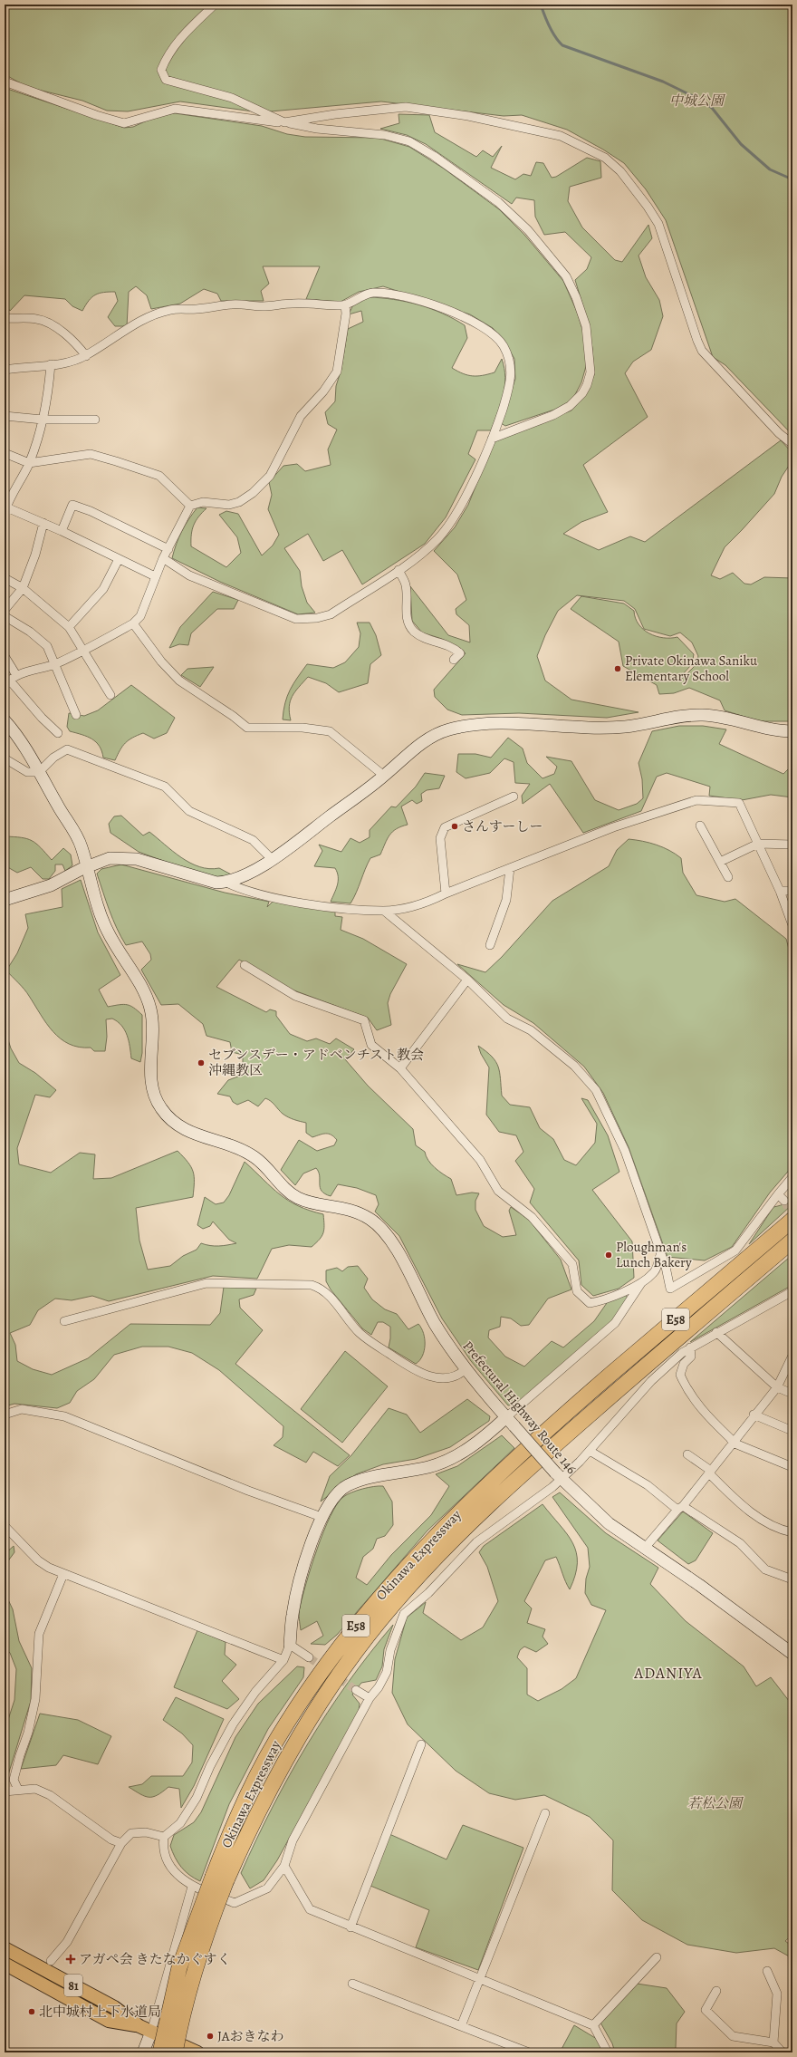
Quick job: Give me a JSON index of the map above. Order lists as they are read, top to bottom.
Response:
{
  "streets": {
    "highway": ["E58", "Okinawa Expressway"],
    "main road": ["Prefectural Highway Route 146", "81"]
  },
  "districts": ["ADANIYA"],
  "parks": ["中城公園", "若松公園"],
  "places": {
    "other": [
      "Private Okinawa Saniku Elementary School",
      "さんすーしー",
      "セブンスデー・アドベンチスト教会 沖縄教区",
      "Ploughman's Lunch Bakery",
      "北中城村上下水道局",
      "JAおきなわ"
    ],
    "health": ["アガペ会 きたなかぐすく"]
  }
}
